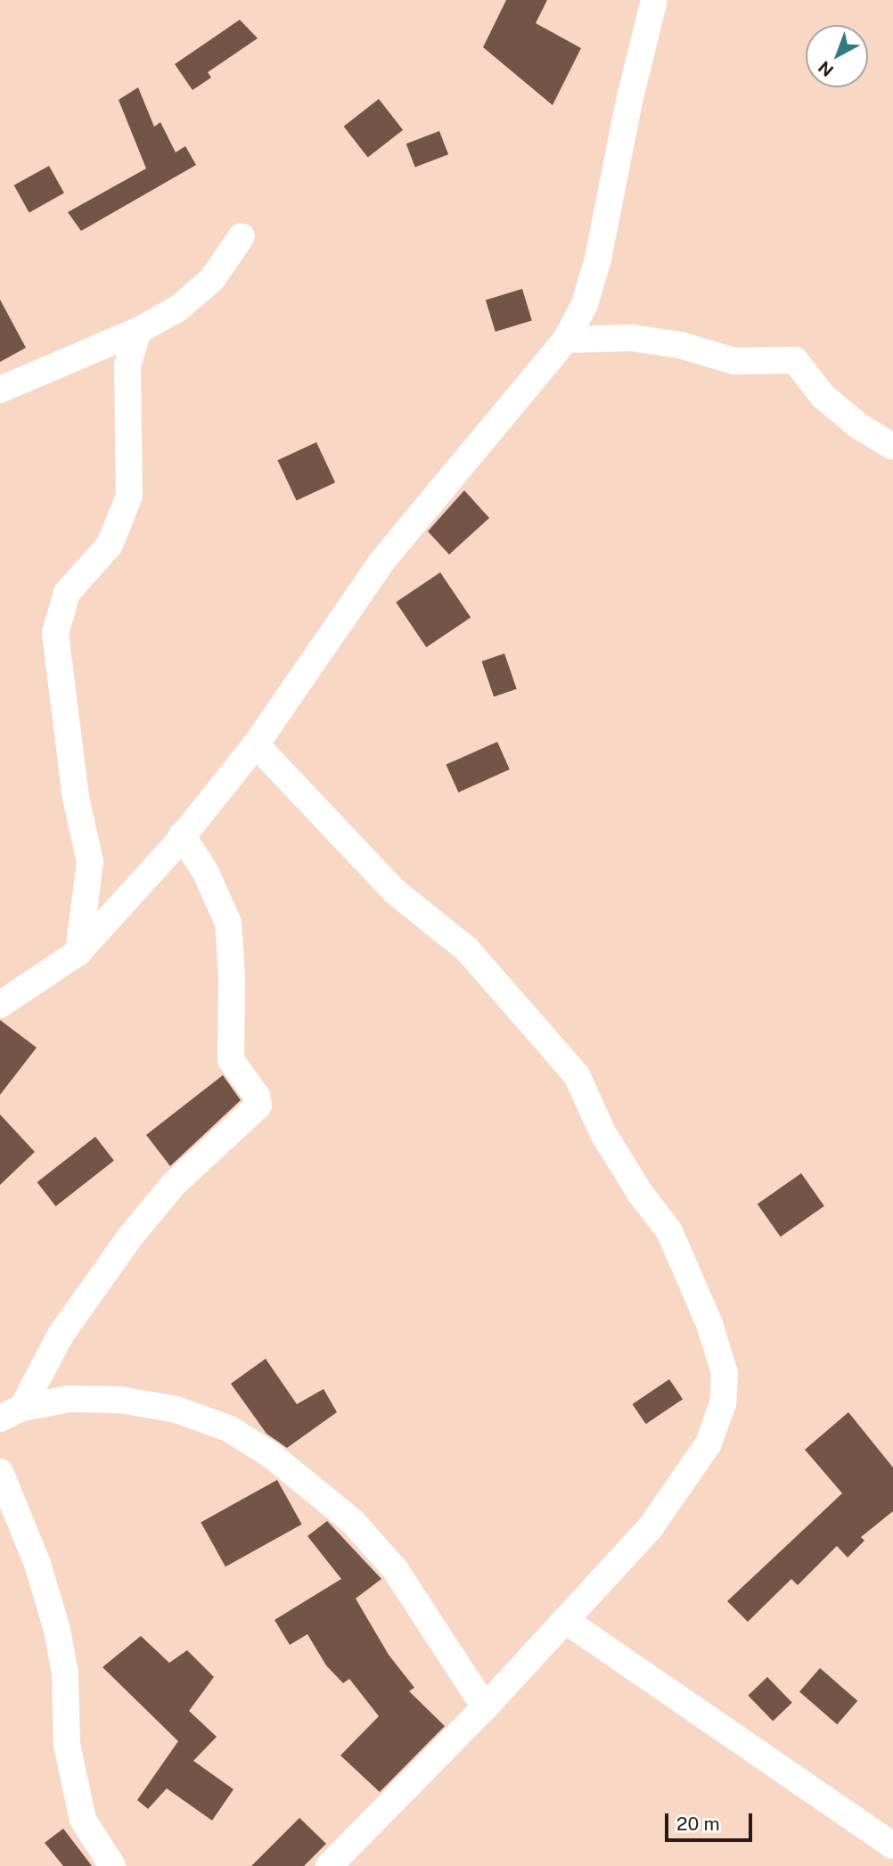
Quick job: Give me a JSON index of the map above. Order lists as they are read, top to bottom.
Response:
{
  "scale_bar": "20 m",
  "north": "bottom left"
}
